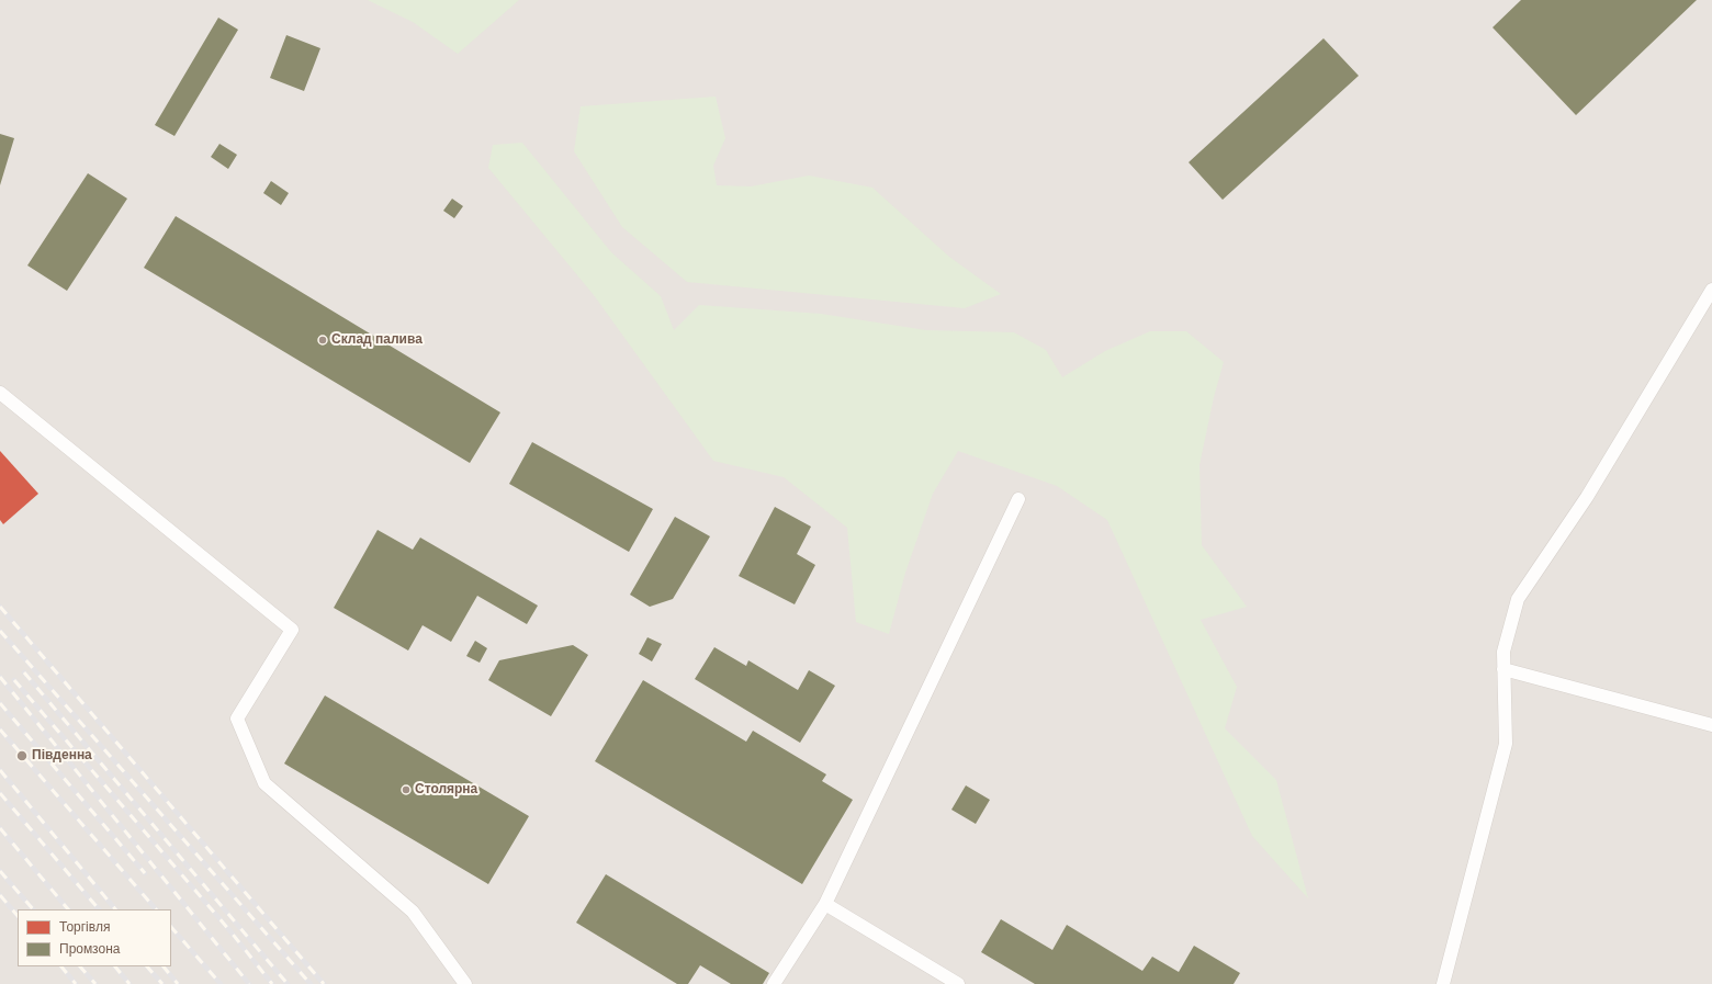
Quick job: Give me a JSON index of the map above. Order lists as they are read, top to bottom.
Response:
{
  "places": ["Склад палива", "Південна", "Столярна"],
  "legend": ["Торгівля", "Промзона"]
}
